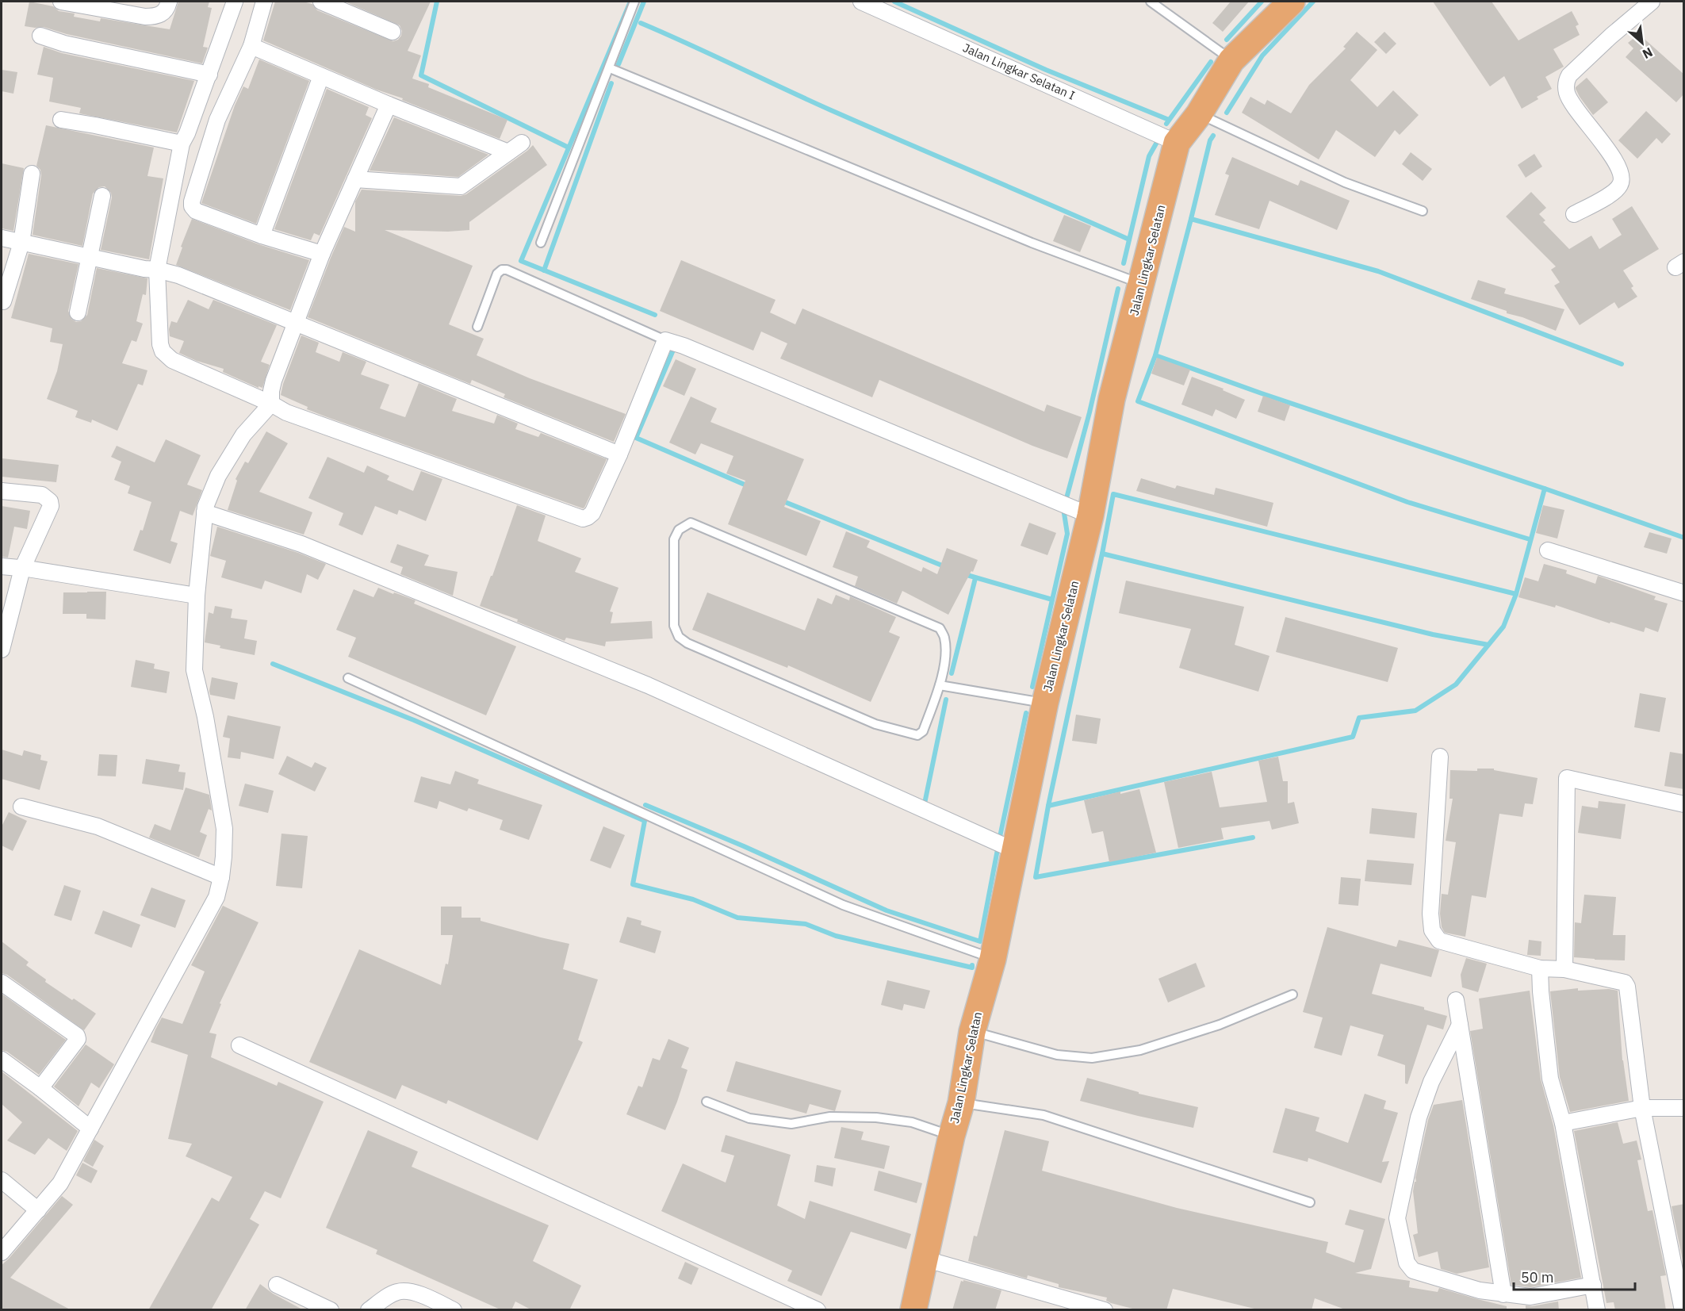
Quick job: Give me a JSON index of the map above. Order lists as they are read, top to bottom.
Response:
{
  "streets": {
    "highway": ["Jalan Lingkar Selatan"],
    "street": ["Jalan Lingkar Selatan I"]
  },
  "crossings": [
    ["Jalan Lingkar Selatan I", "Jalan Lingkar Selatan"]
  ],
  "scale_bar": "50 m",
  "north": "bottom right"
}
